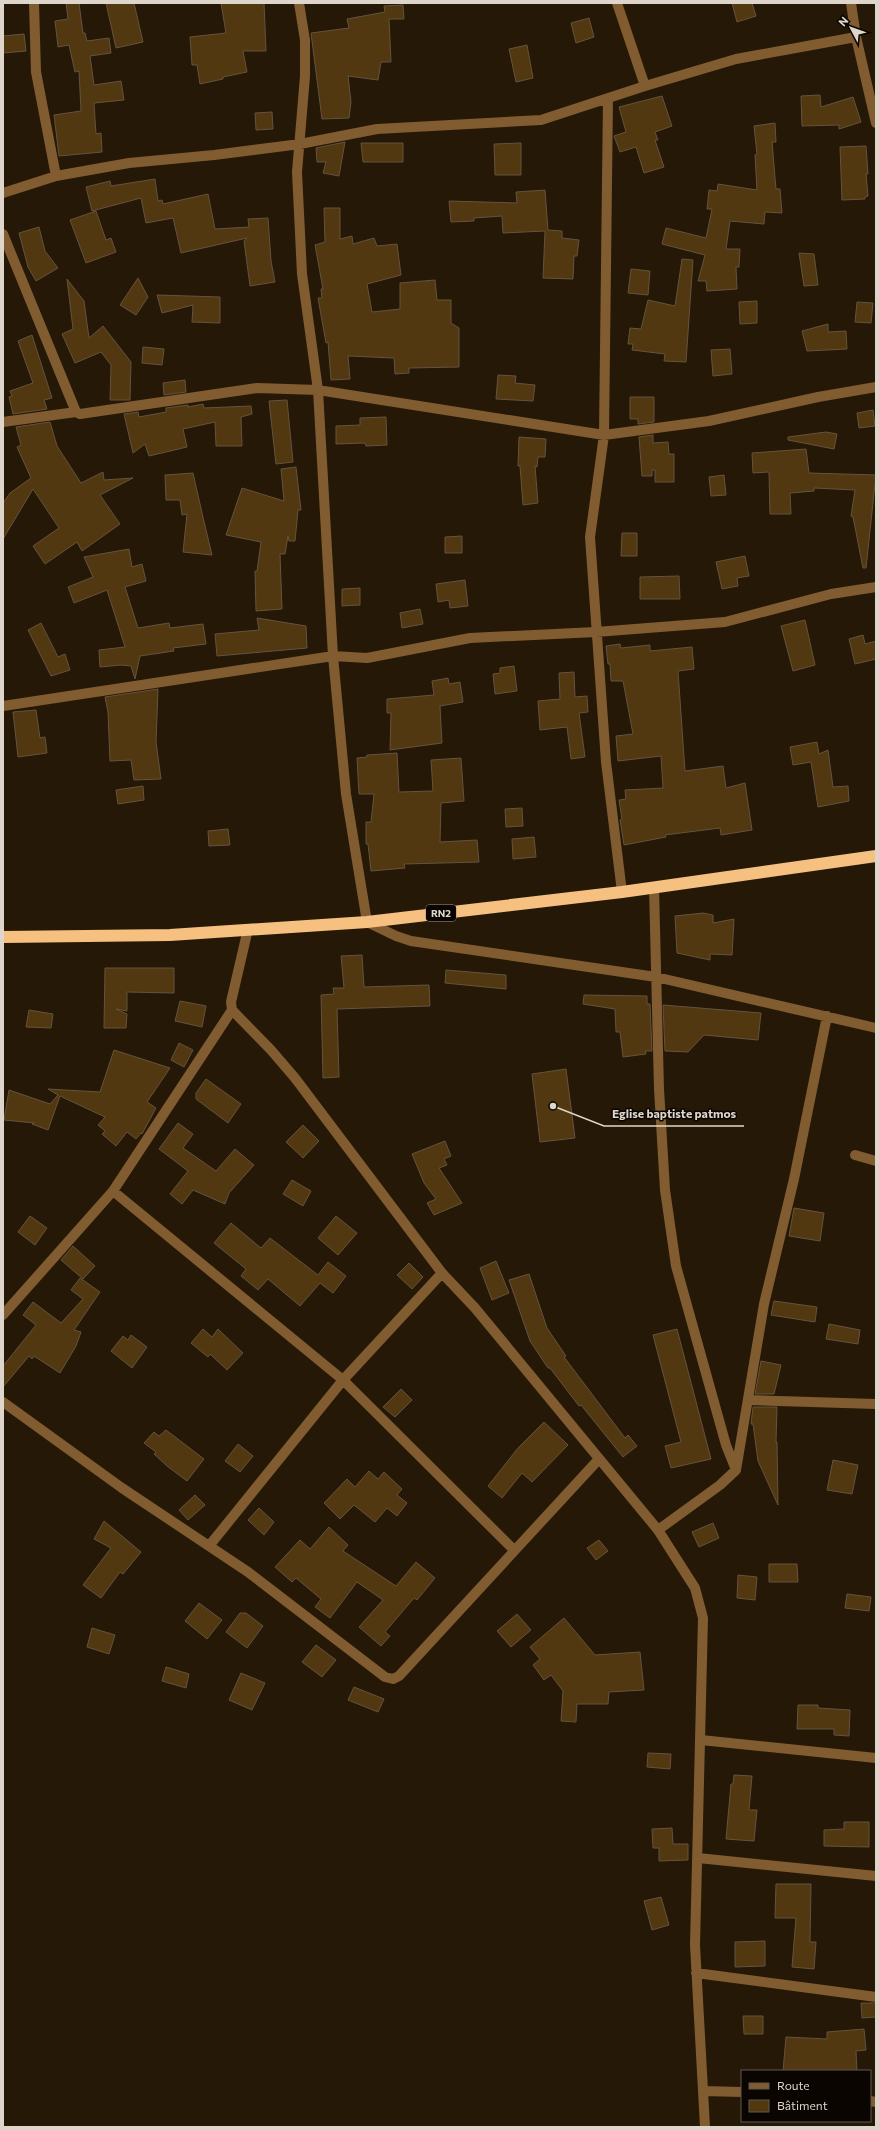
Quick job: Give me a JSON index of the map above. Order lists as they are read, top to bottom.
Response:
{
  "streets": {
    "highway": ["RN2"]
  },
  "places": ["Eglise baptiste patmos"],
  "legend": ["Route", "Bâtiment"],
  "north": "top left"
}
